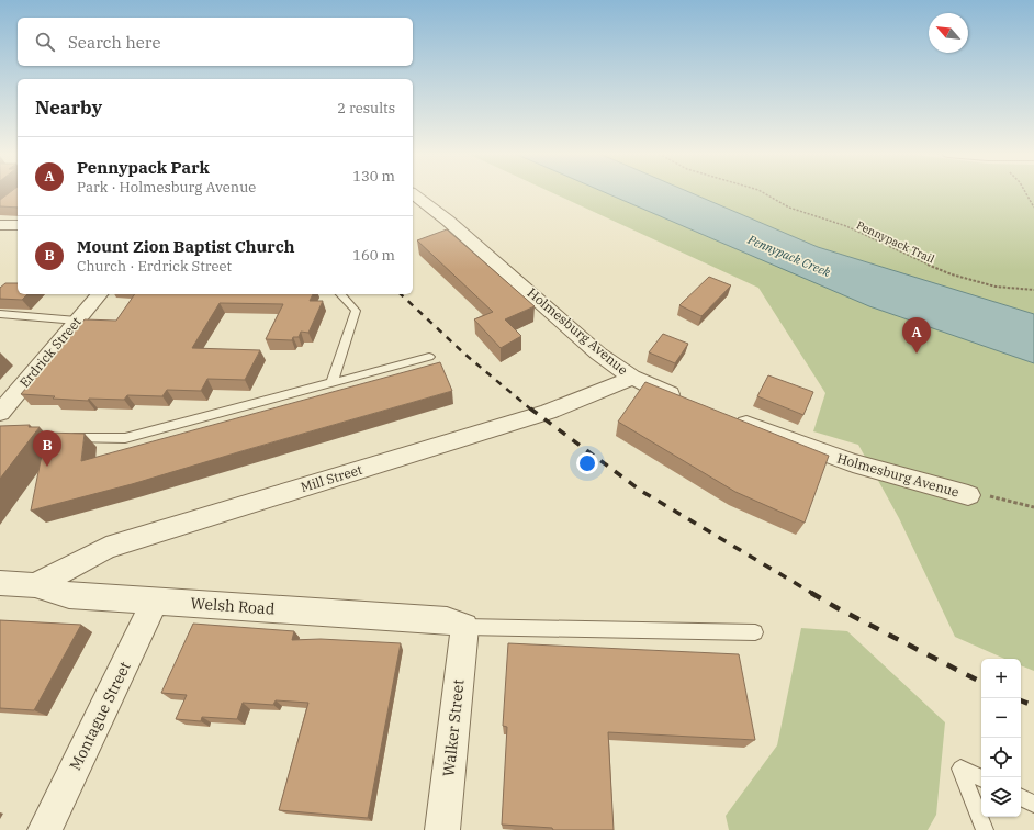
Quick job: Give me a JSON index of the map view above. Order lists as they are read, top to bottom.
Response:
{
  "streets": {
    "street": [
      "Holmesburg Avenue",
      "Erdrick Street",
      "Mill Street",
      "Welsh Road",
      "Montague Street",
      "Walker Street"
    ],
    "path": ["Pennypack Trail"]
  },
  "crossings": [
    ["Holmesburg Avenue", "Mill Street"],
    ["Mill Street", "Welsh Road"],
    ["Welsh Road", "Montague Street"],
    ["Welsh Road", "Walker Street"]
  ],
  "water": ["Pennypack Creek"],
  "north": "top left",
  "page": {
    "search": "Search here",
    "heading": ["Nearby", "2 results"],
    "list": [
      {
        "mark": "A",
        "name": "Pennypack Park",
        "note": "Park · Holmesburg Avenue",
        "value": "130 m"
      },
      {
        "mark": "B",
        "name": "Mount Zion Baptist Church",
        "note": "Church · Erdrick Street",
        "value": "160 m"
      }
    ],
    "pins": ["A", "B"],
    "map_buttons": ["+", "−"]
  }
}
